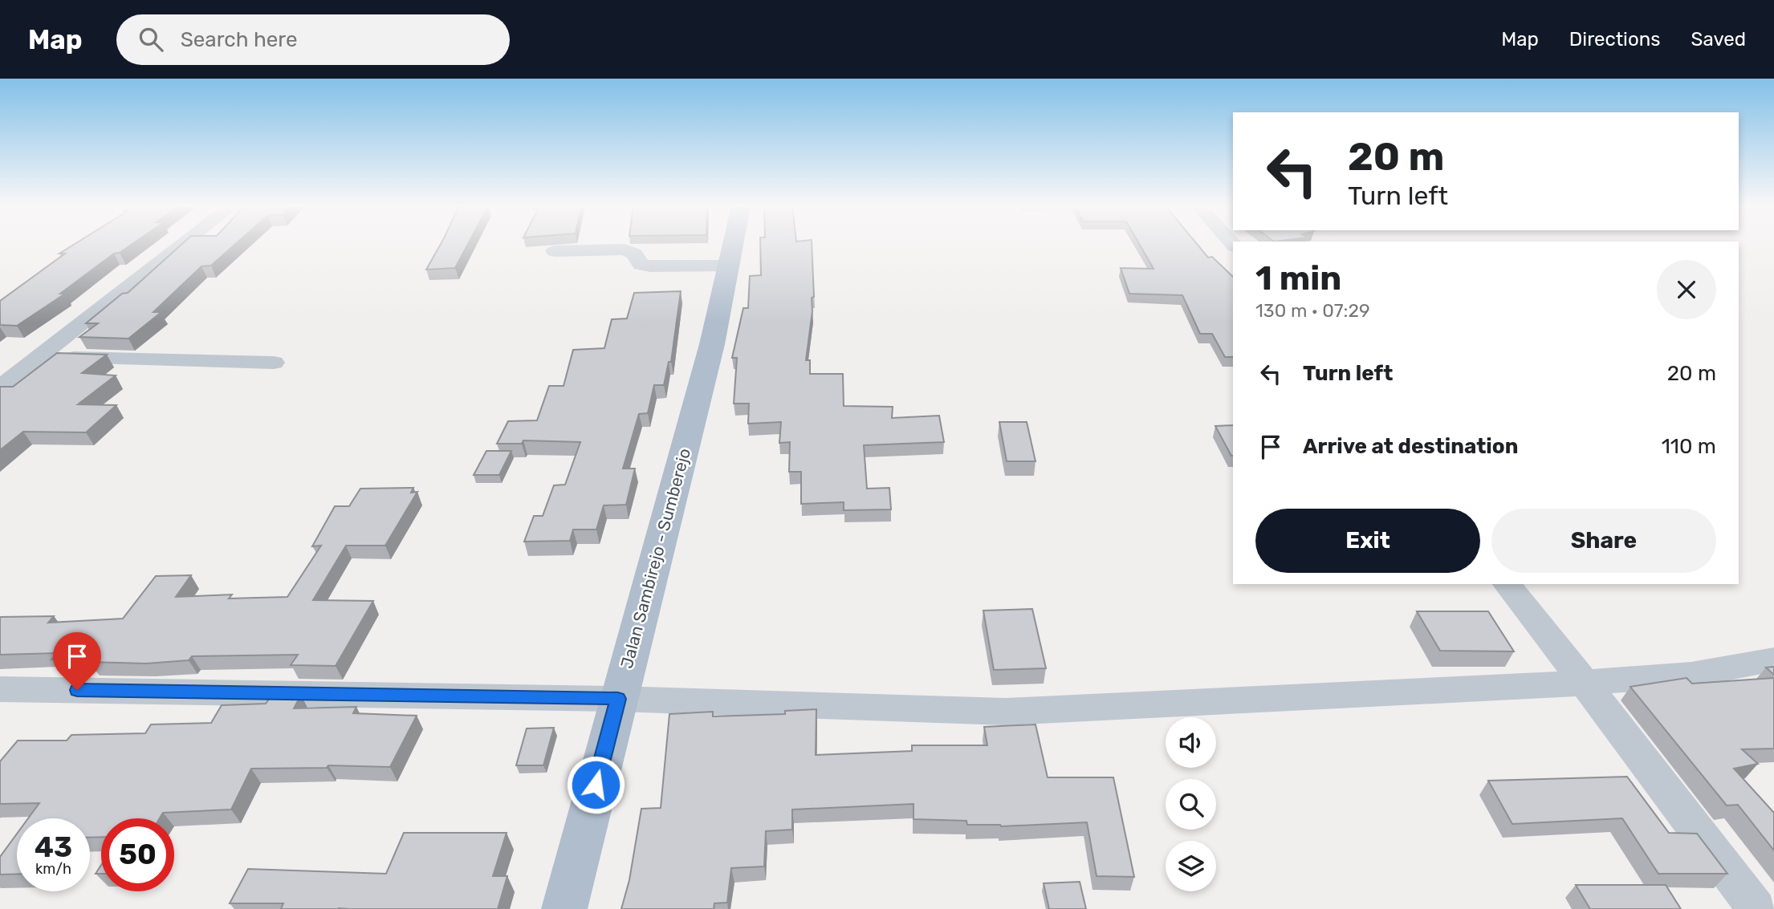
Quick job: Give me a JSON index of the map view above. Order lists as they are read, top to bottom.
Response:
{
  "streets": {
    "main road": ["Jalan Sambirejo - Sumberejo"]
  },
  "page": {
    "header": "Map",
    "search": "Search here",
    "nav": ["Map", "Directions", "Saved"],
    "turn": ["20 m", "Turn left"],
    "heading": ["1 min", "130 m · 07:29"],
    "list": [
      {
        "name": "Turn left",
        "value": "20 m"
      },
      {
        "name": "Arrive at destination",
        "value": "110 m"
      }
    ],
    "buttons": ["Exit", "Share"],
    "speed": "43 km/h",
    "limit": "50"
  }
}
